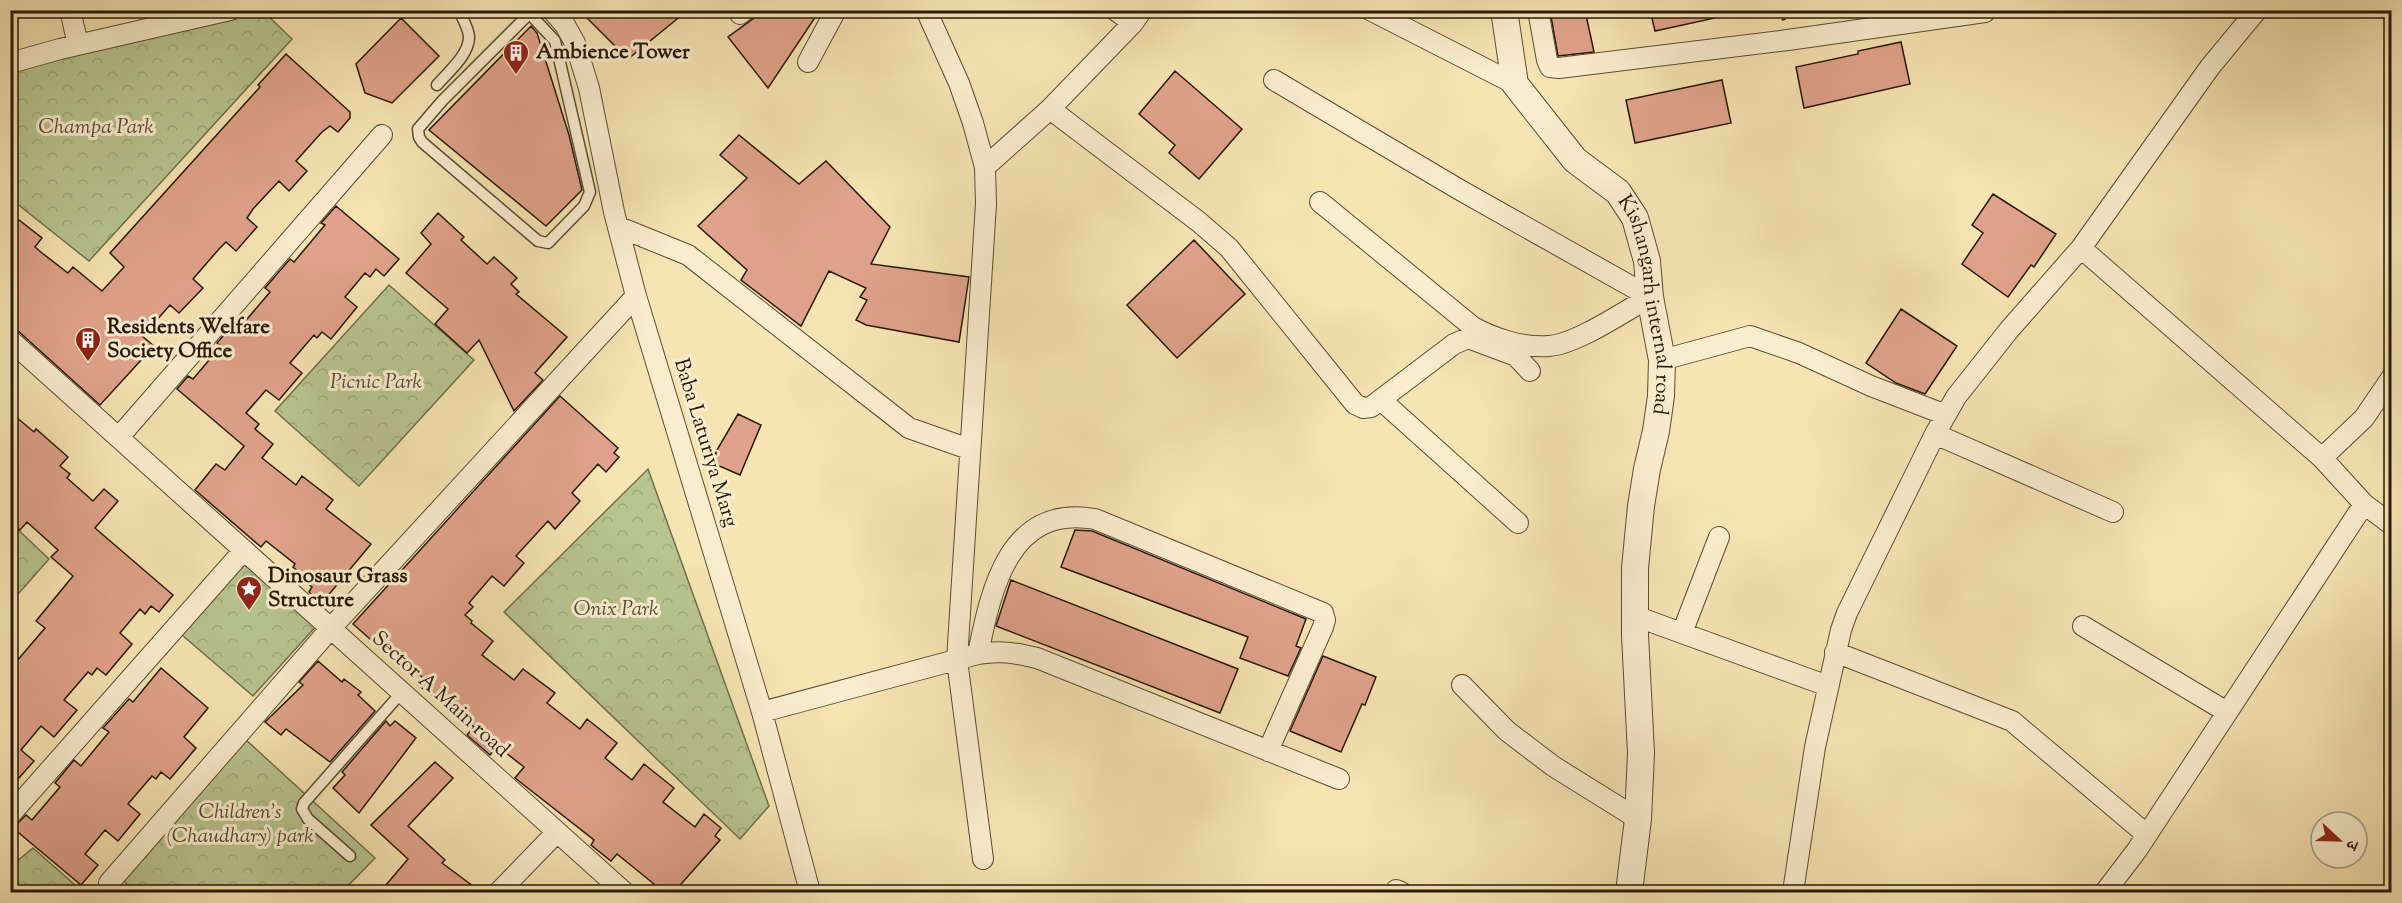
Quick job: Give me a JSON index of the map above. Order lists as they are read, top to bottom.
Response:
{
  "streets": {
    "street": ["Kishangarh internal road", "Baba Laturiya Marg", "Sector A Main road"]
  },
  "parks": [
    "Champa Park",
    "Picnic Park",
    "Onix Park",
    "Children's (Chaudhary) park"
  ],
  "places": {
    "building": ["Ambience Tower", "Residents Welfare Society Office"],
    "place": ["Dinosaur Grass Structure"]
  },
  "north": "right"
}
